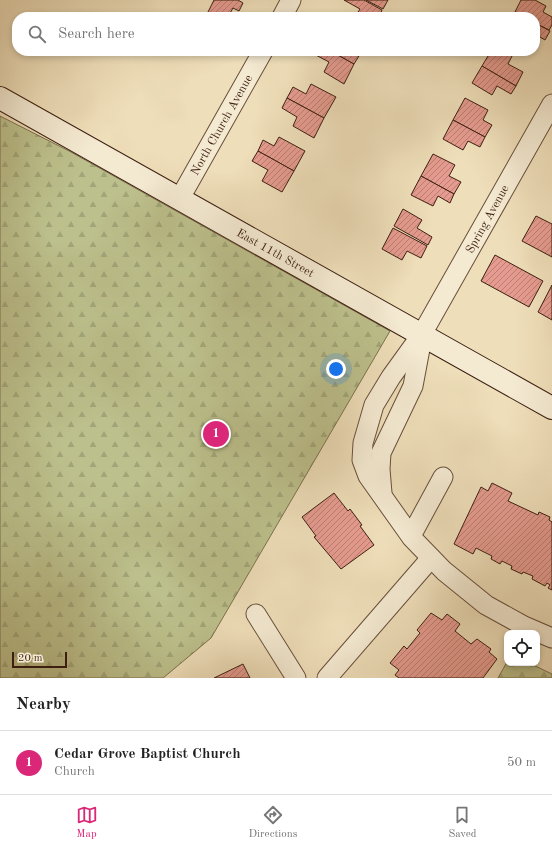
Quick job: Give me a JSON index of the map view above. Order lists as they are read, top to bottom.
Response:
{
  "streets": {
    "main road": ["East 11th Street"],
    "street": ["North Church Avenue", "Spring Avenue"]
  },
  "crossings": [
    ["North Church Avenue", "East 11th Street"],
    ["Spring Avenue", "East 11th Street"]
  ],
  "scale_bar": "20 m",
  "page": {
    "search": "Search here",
    "pins": "1",
    "scale": "20 m",
    "heading": "Nearby",
    "list": [
      {
        "mark": "1",
        "name": "Cedar Grove Baptist Church",
        "note": "Church",
        "value": "50 m"
      }
    ],
    "nav": ["Map", "Directions", "Saved"]
  }
}
